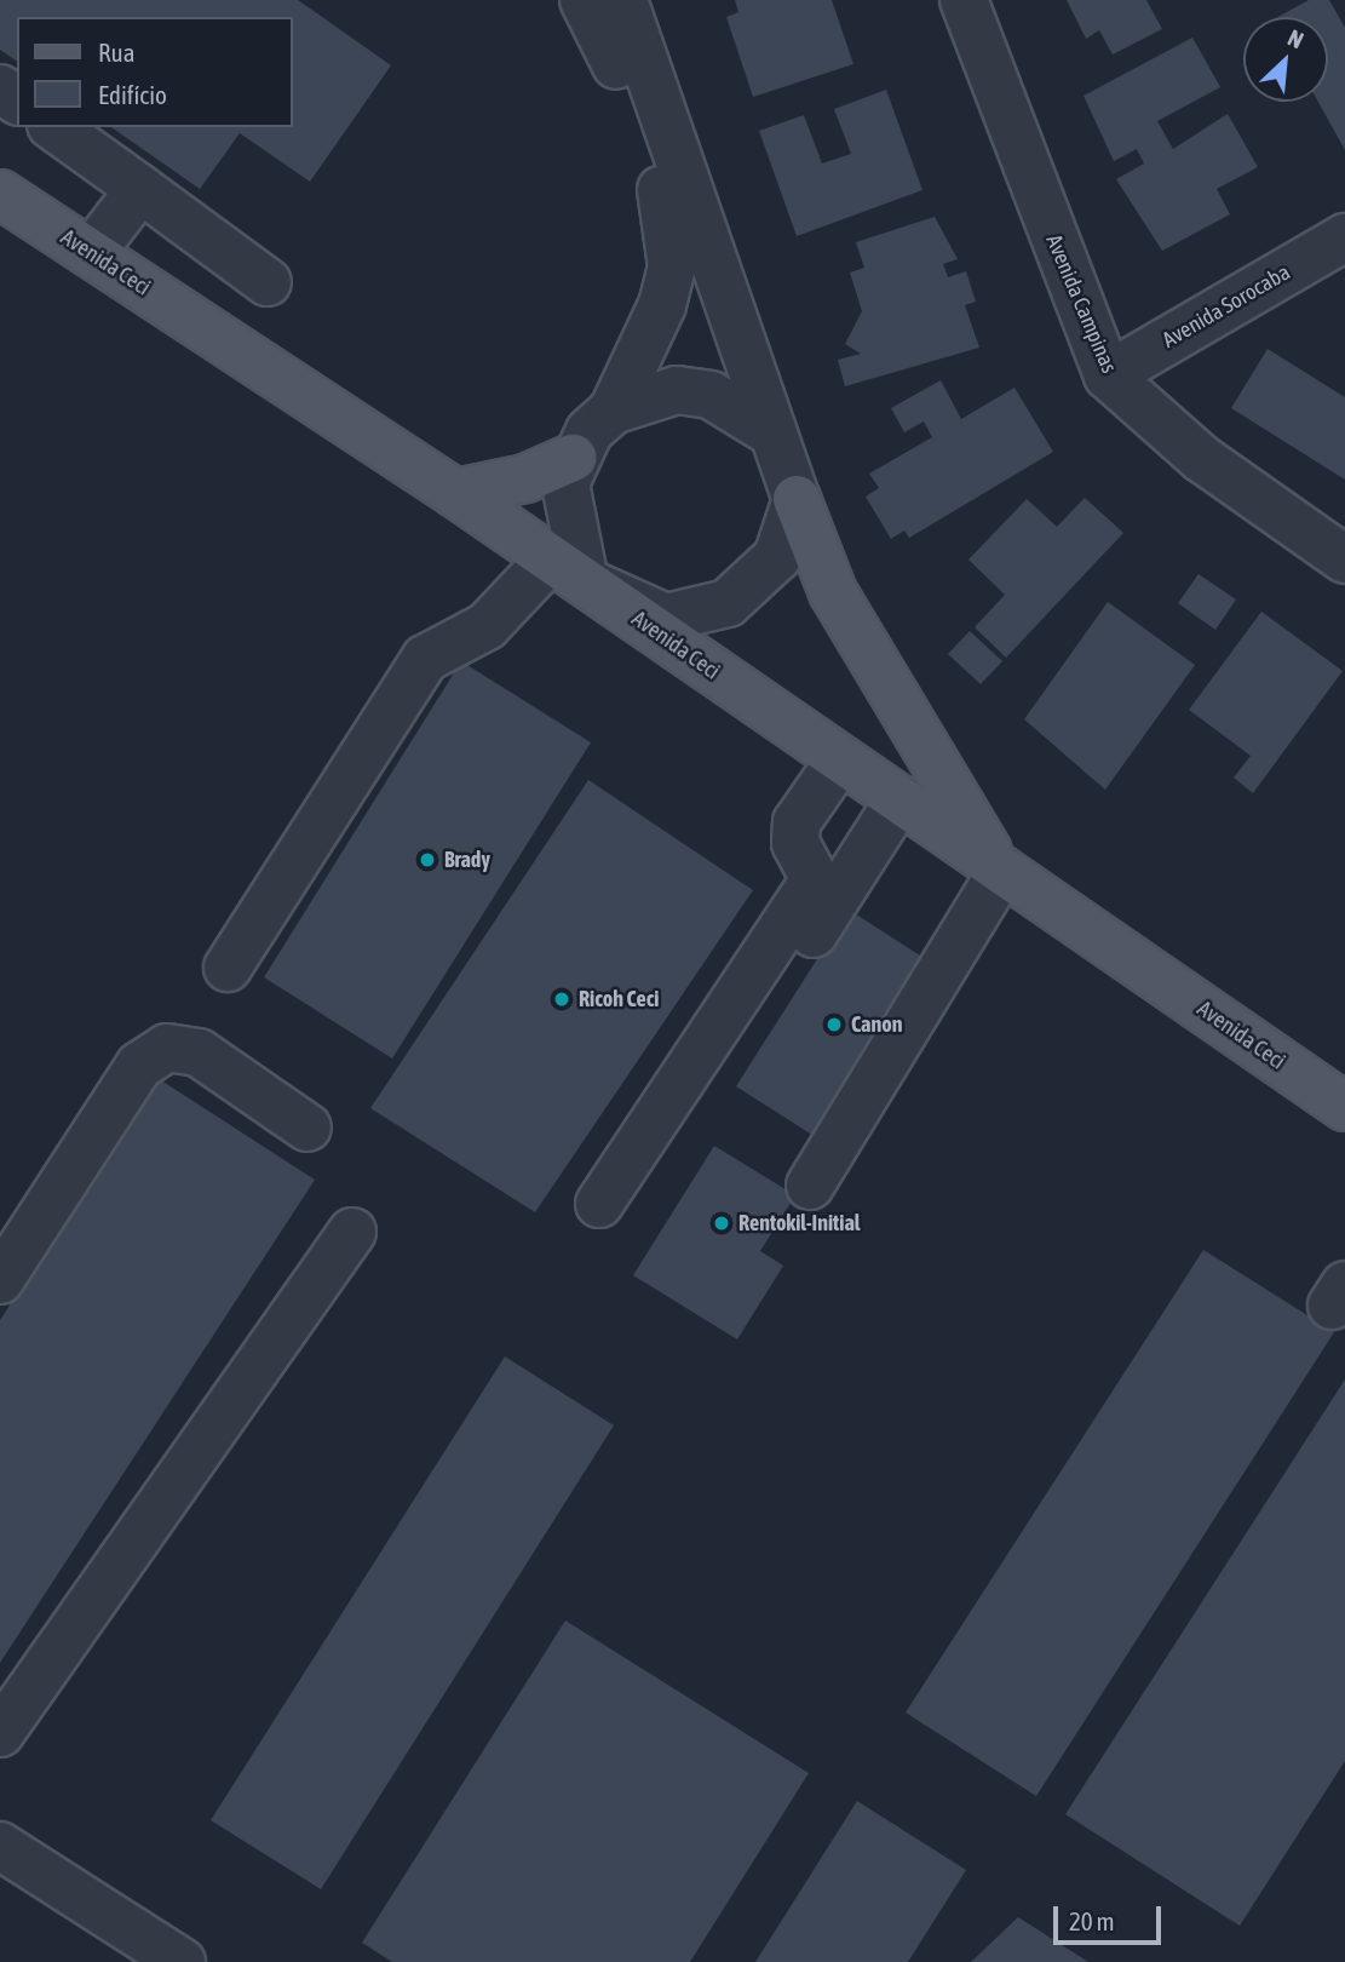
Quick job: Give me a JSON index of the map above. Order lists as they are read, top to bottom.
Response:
{
  "streets": {
    "main road": ["Avenida Ceci"],
    "street": ["Avenida Campinas", "Avenida Sorocaba"]
  },
  "crossings": [
    ["Avenida Campinas", "Avenida Sorocaba"]
  ],
  "places": [
    "Brady",
    "Ricoh Ceci",
    "Canon",
    "Rentokil-Initial"
  ],
  "legend": ["Rua", "Edifício"],
  "scale_bar": "20 m",
  "north": "top right"
}
